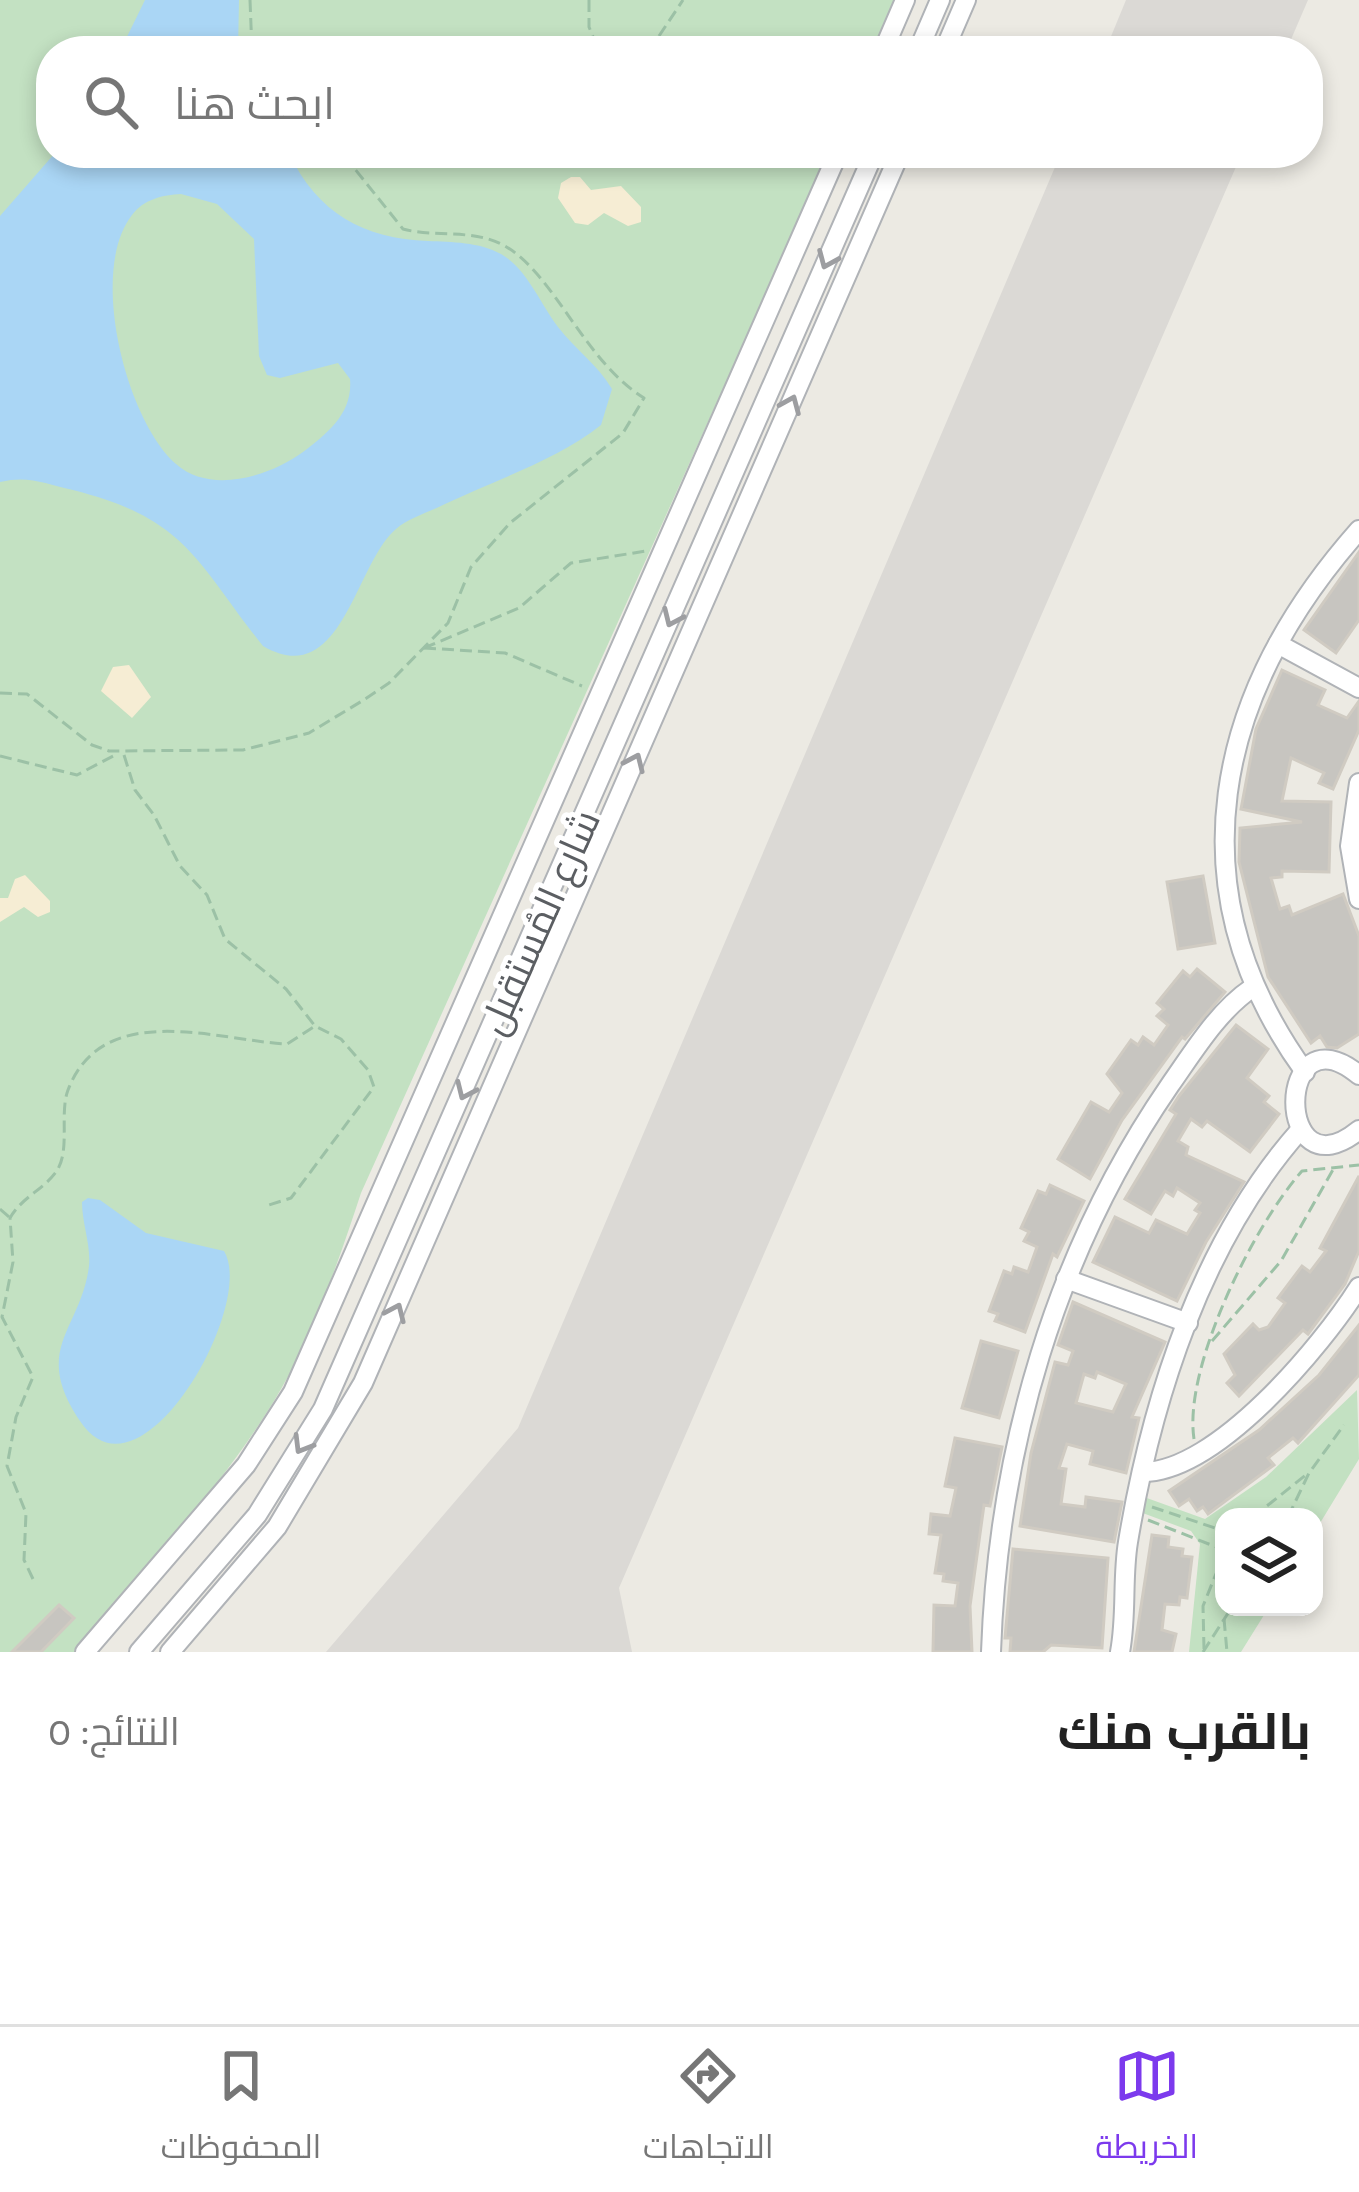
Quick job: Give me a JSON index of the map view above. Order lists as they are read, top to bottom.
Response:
{
  "streets": {
    "street": ["شارع المُستقبل"]
  },
  "page": {
    "search": "ابحث هنا",
    "heading": ["بالقرب منك", "النتائج: 0"],
    "nav": ["الخريطة", "الاتجاهات", "المحفوظات"]
  }
}
